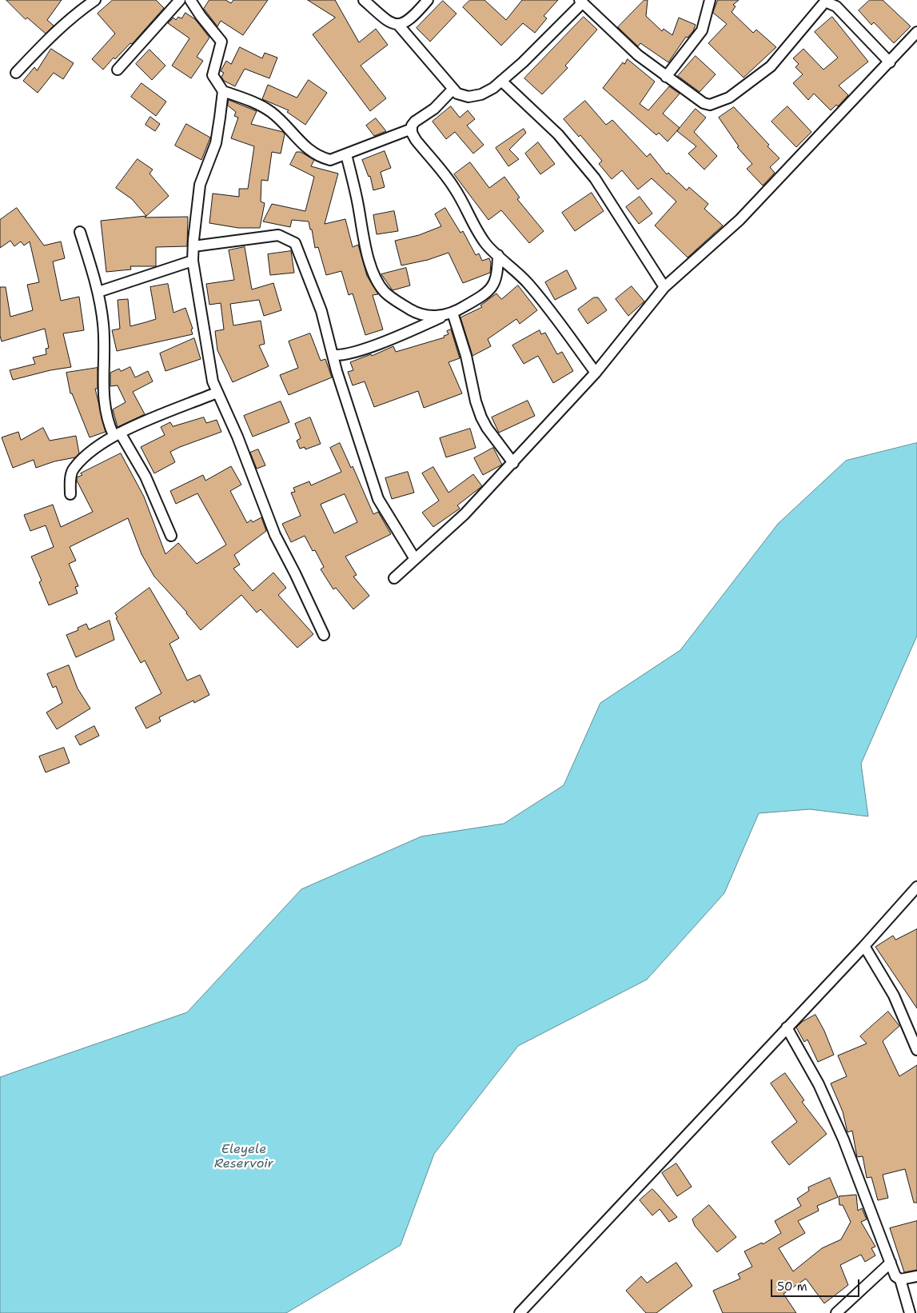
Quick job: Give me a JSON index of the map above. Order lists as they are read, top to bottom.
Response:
{
  "water": ["Eleyele Reservoir"],
  "scale_bar": "50 m"
}
